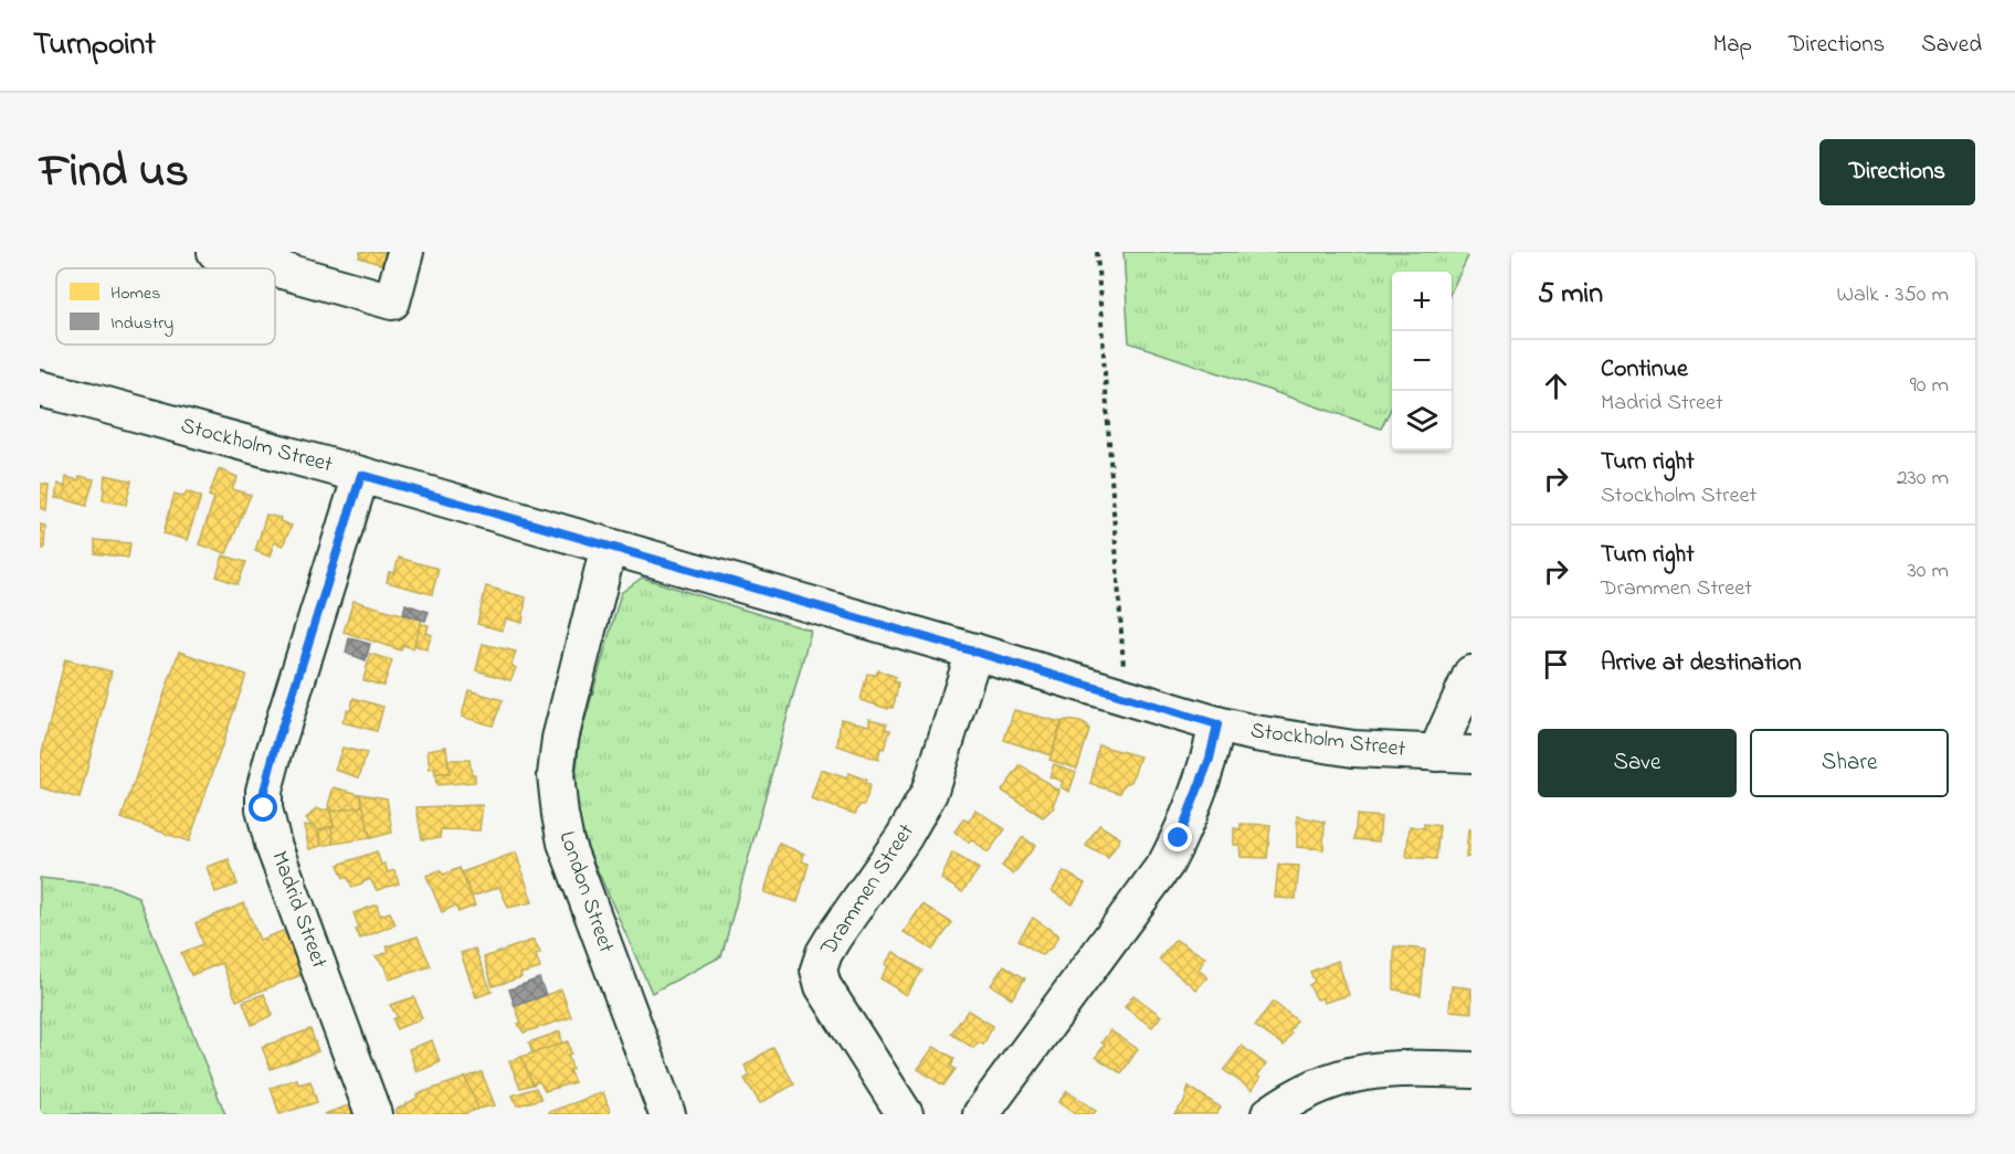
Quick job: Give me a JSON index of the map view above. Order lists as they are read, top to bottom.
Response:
{
  "streets": {
    "street": [
      "Stockholm Street",
      "Drammen Street",
      "London Street",
      "Madrid Street"
    ]
  },
  "crossings": [
    ["Stockholm Street", "Drammen Street"],
    ["Stockholm Street", "London Street"],
    ["Stockholm Street", "Madrid Street"]
  ],
  "legend": ["Homes", "Industry"],
  "page": {
    "header": "Turnpoint",
    "nav": ["Map", "Directions", "Saved"],
    "title": "Find us",
    "buttons": [
      "Directions",
      ["Save", "Share"]
    ],
    "heading": ["5 min", "Walk · 350 m"],
    "map_buttons": ["+", "−"],
    "list": [
      ["Continue", "Madrid Street", "90 m"],
      ["Turn right", "Stockholm Street", "230 m"],
      ["Turn right", "Drammen Street", "30 m"],
      "Arrive at destination"
    ]
  }
}
